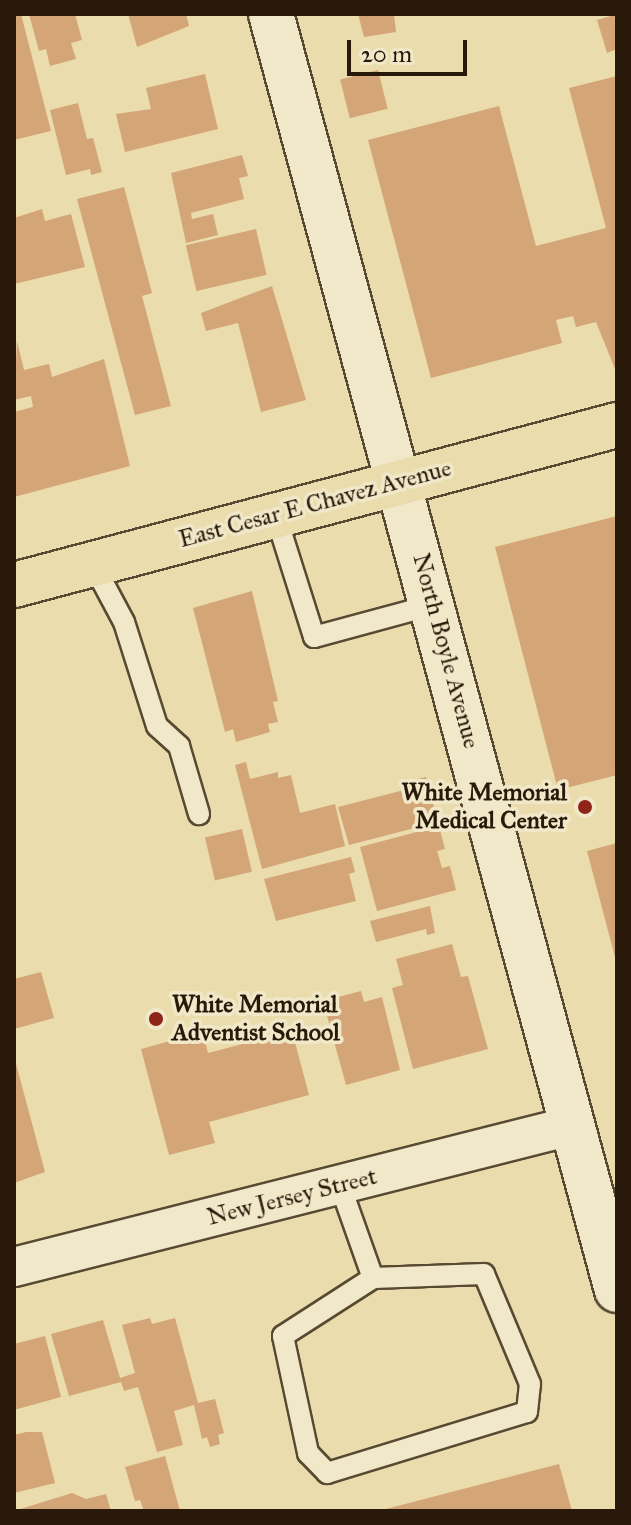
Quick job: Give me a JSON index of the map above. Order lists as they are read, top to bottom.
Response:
{
  "streets": {
    "main road": ["East Cesar E Chavez Avenue", "North Boyle Avenue"],
    "street": ["New Jersey Street"]
  },
  "crossings": [
    ["East Cesar E Chavez Avenue", "North Boyle Avenue"],
    ["North Boyle Avenue", "New Jersey Street"]
  ],
  "places": ["White Memorial Medical Center", "White Memorial Adventist School"],
  "scale_bar": "20 m"
}
